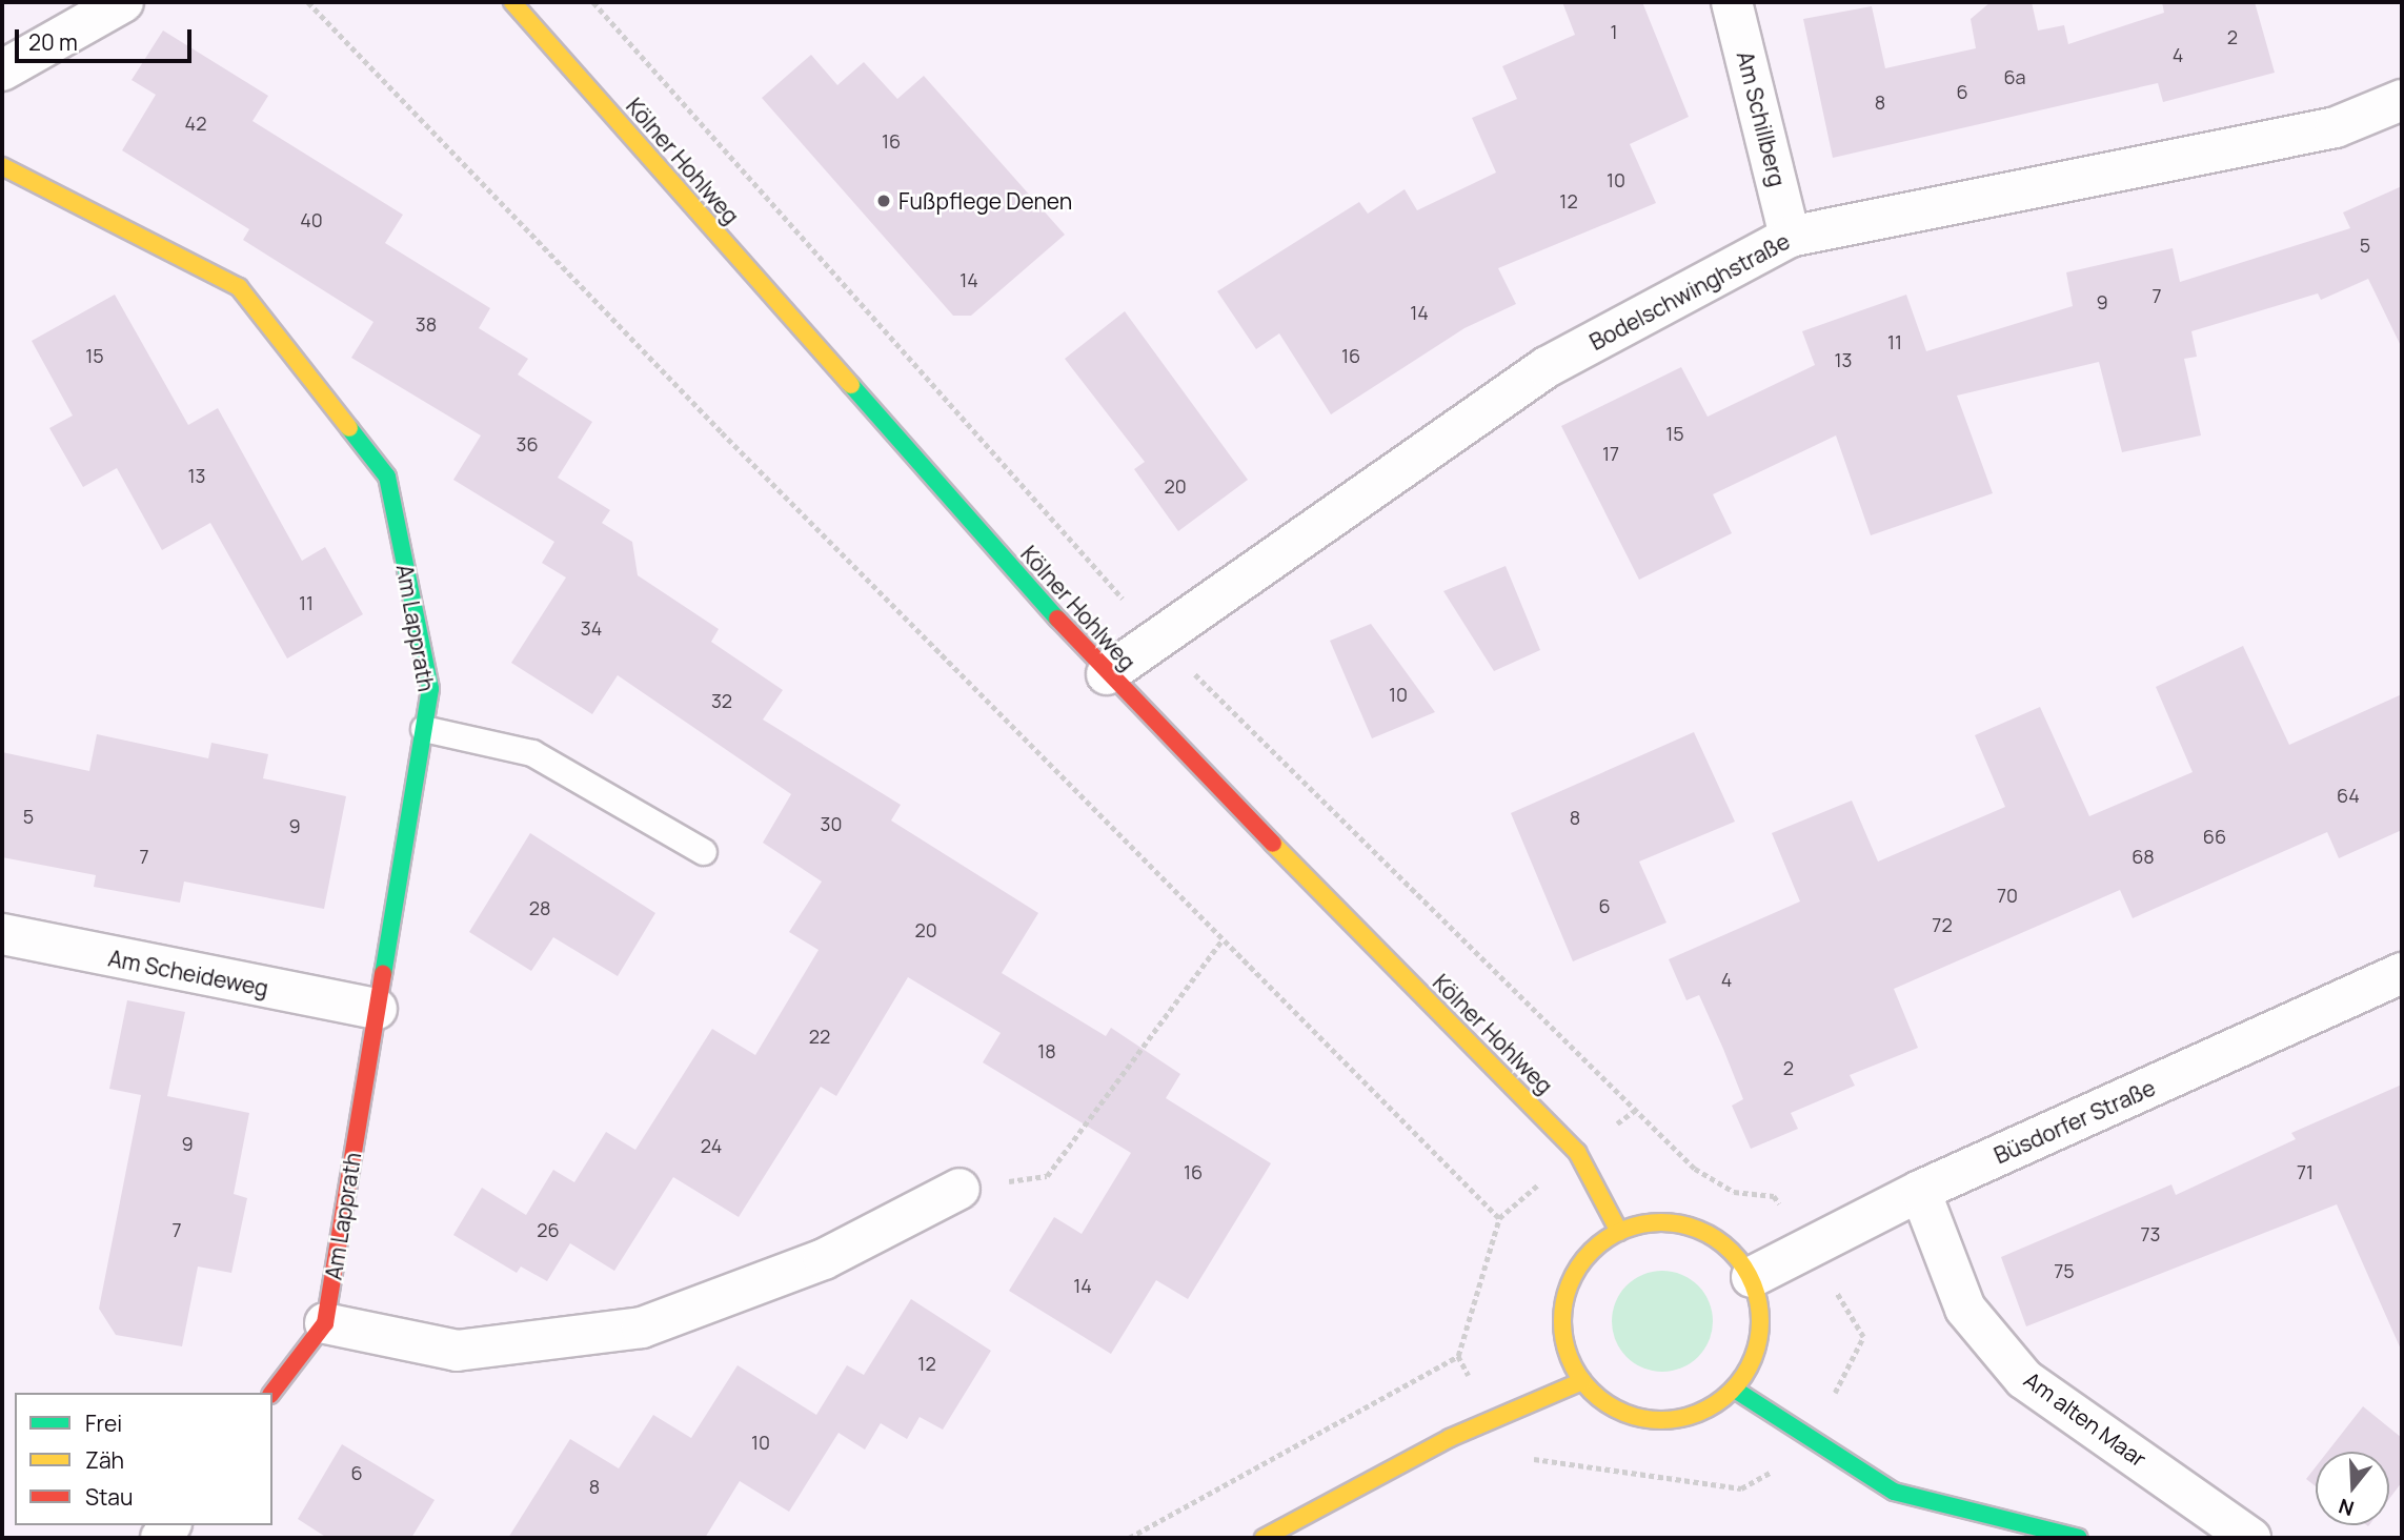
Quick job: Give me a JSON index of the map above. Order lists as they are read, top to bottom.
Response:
{
  "streets": {
    "main road": ["Kölner Hohlweg", "Am Lapprath"],
    "street": [
      "Am Schillberg",
      "Bodelschwinghstraße",
      "Am Scheideweg",
      "Büsdorfer Straße",
      "Am alten Maar"
    ]
  },
  "crossings": [
    ["Am Schillberg", "Bodelschwinghstraße"],
    ["Kölner Hohlweg", "Bodelschwinghstraße"],
    ["Kölner Hohlweg", "Büsdorfer Straße"],
    ["Am Lapprath", "Am Scheideweg"],
    ["Büsdorfer Straße", "Am alten Maar"]
  ],
  "places": ["Fußpflege Denen"],
  "house_numbers": [
    "1",
    "2",
    "4",
    "6a",
    "6",
    "8",
    "42",
    "16",
    "10",
    "12",
    "40",
    "5",
    "14",
    "7",
    "9",
    "14",
    "38",
    "11",
    "15",
    "16",
    "13",
    "15",
    "36",
    "17",
    "13",
    "20",
    "11",
    "34",
    "10",
    "32",
    "64",
    "5",
    "8",
    "30",
    "9",
    "66",
    "7",
    "68",
    "70",
    "6",
    "28",
    "72",
    "20",
    "4",
    "22",
    "18",
    "2",
    "9",
    "24",
    "16",
    "71",
    "7",
    "26",
    "73",
    "75",
    "14",
    "12",
    "10",
    "6",
    "8"
  ],
  "legend": ["Frei", "Zäh", "Stau"],
  "scale_bar": "20 m",
  "north": "bottom"
}
